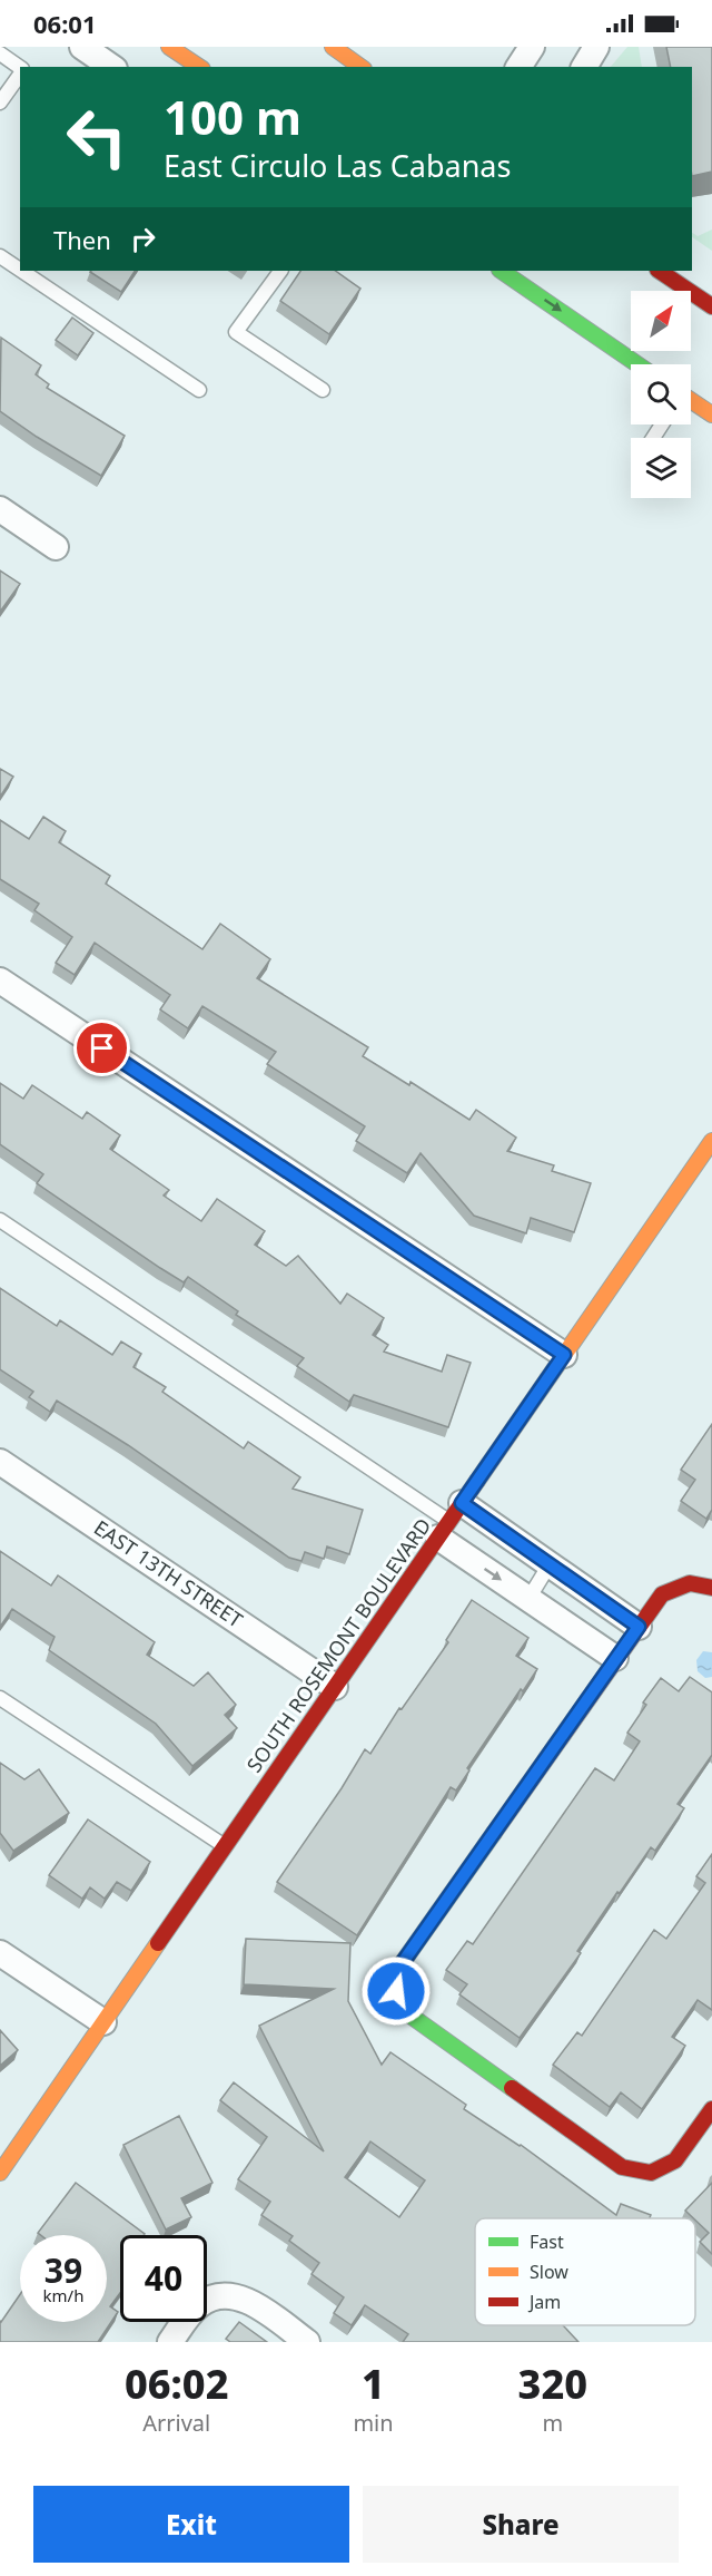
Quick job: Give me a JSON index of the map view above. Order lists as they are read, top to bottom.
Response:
{
  "streets": {
    "street": ["EAST 13TH STREET", "SOUTH ROSEMONT BOULEVARD"]
  },
  "crossings": [
    ["EAST 13TH STREET", "SOUTH ROSEMONT BOULEVARD"]
  ],
  "legend": ["Fast", "Slow", "Jam"],
  "north": "top right",
  "page": {
    "status": "06:01",
    "turn": ["100 m", "East Circulo Las Cabanas"],
    "then": "Then",
    "speed": "39 km/h",
    "limit": "40",
    "eta": [
      "06:02",
      "Arrival",
      "1",
      "min",
      "320",
      "m"
    ],
    "buttons": ["Exit", "Share"]
  }
}
